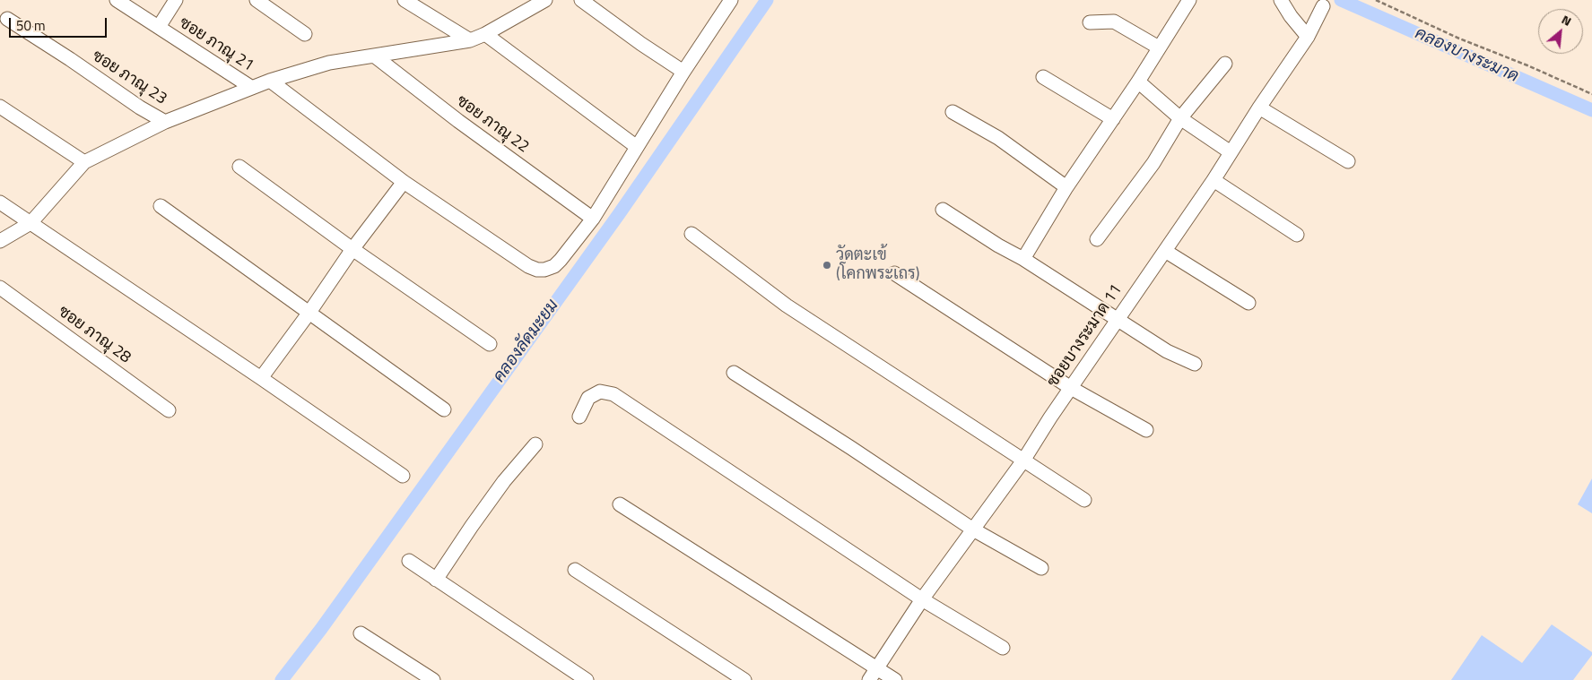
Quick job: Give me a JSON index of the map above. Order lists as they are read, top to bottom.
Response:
{
  "streets": {
    "street": [
      "ซอย ภาณุ 21",
      "ซอย ภาณุ 23",
      "ซอย ภาณุ 22",
      "ซอย ภาณุ 28",
      "ซอยบางระมาด 11"
    ]
  },
  "water": ["คลองบางระมาด", "คลองลัดมะยม"],
  "places": ["วัดตะเข้ (โคกพระเถร)"],
  "scale_bar": "50 m",
  "north": "top right"
}
